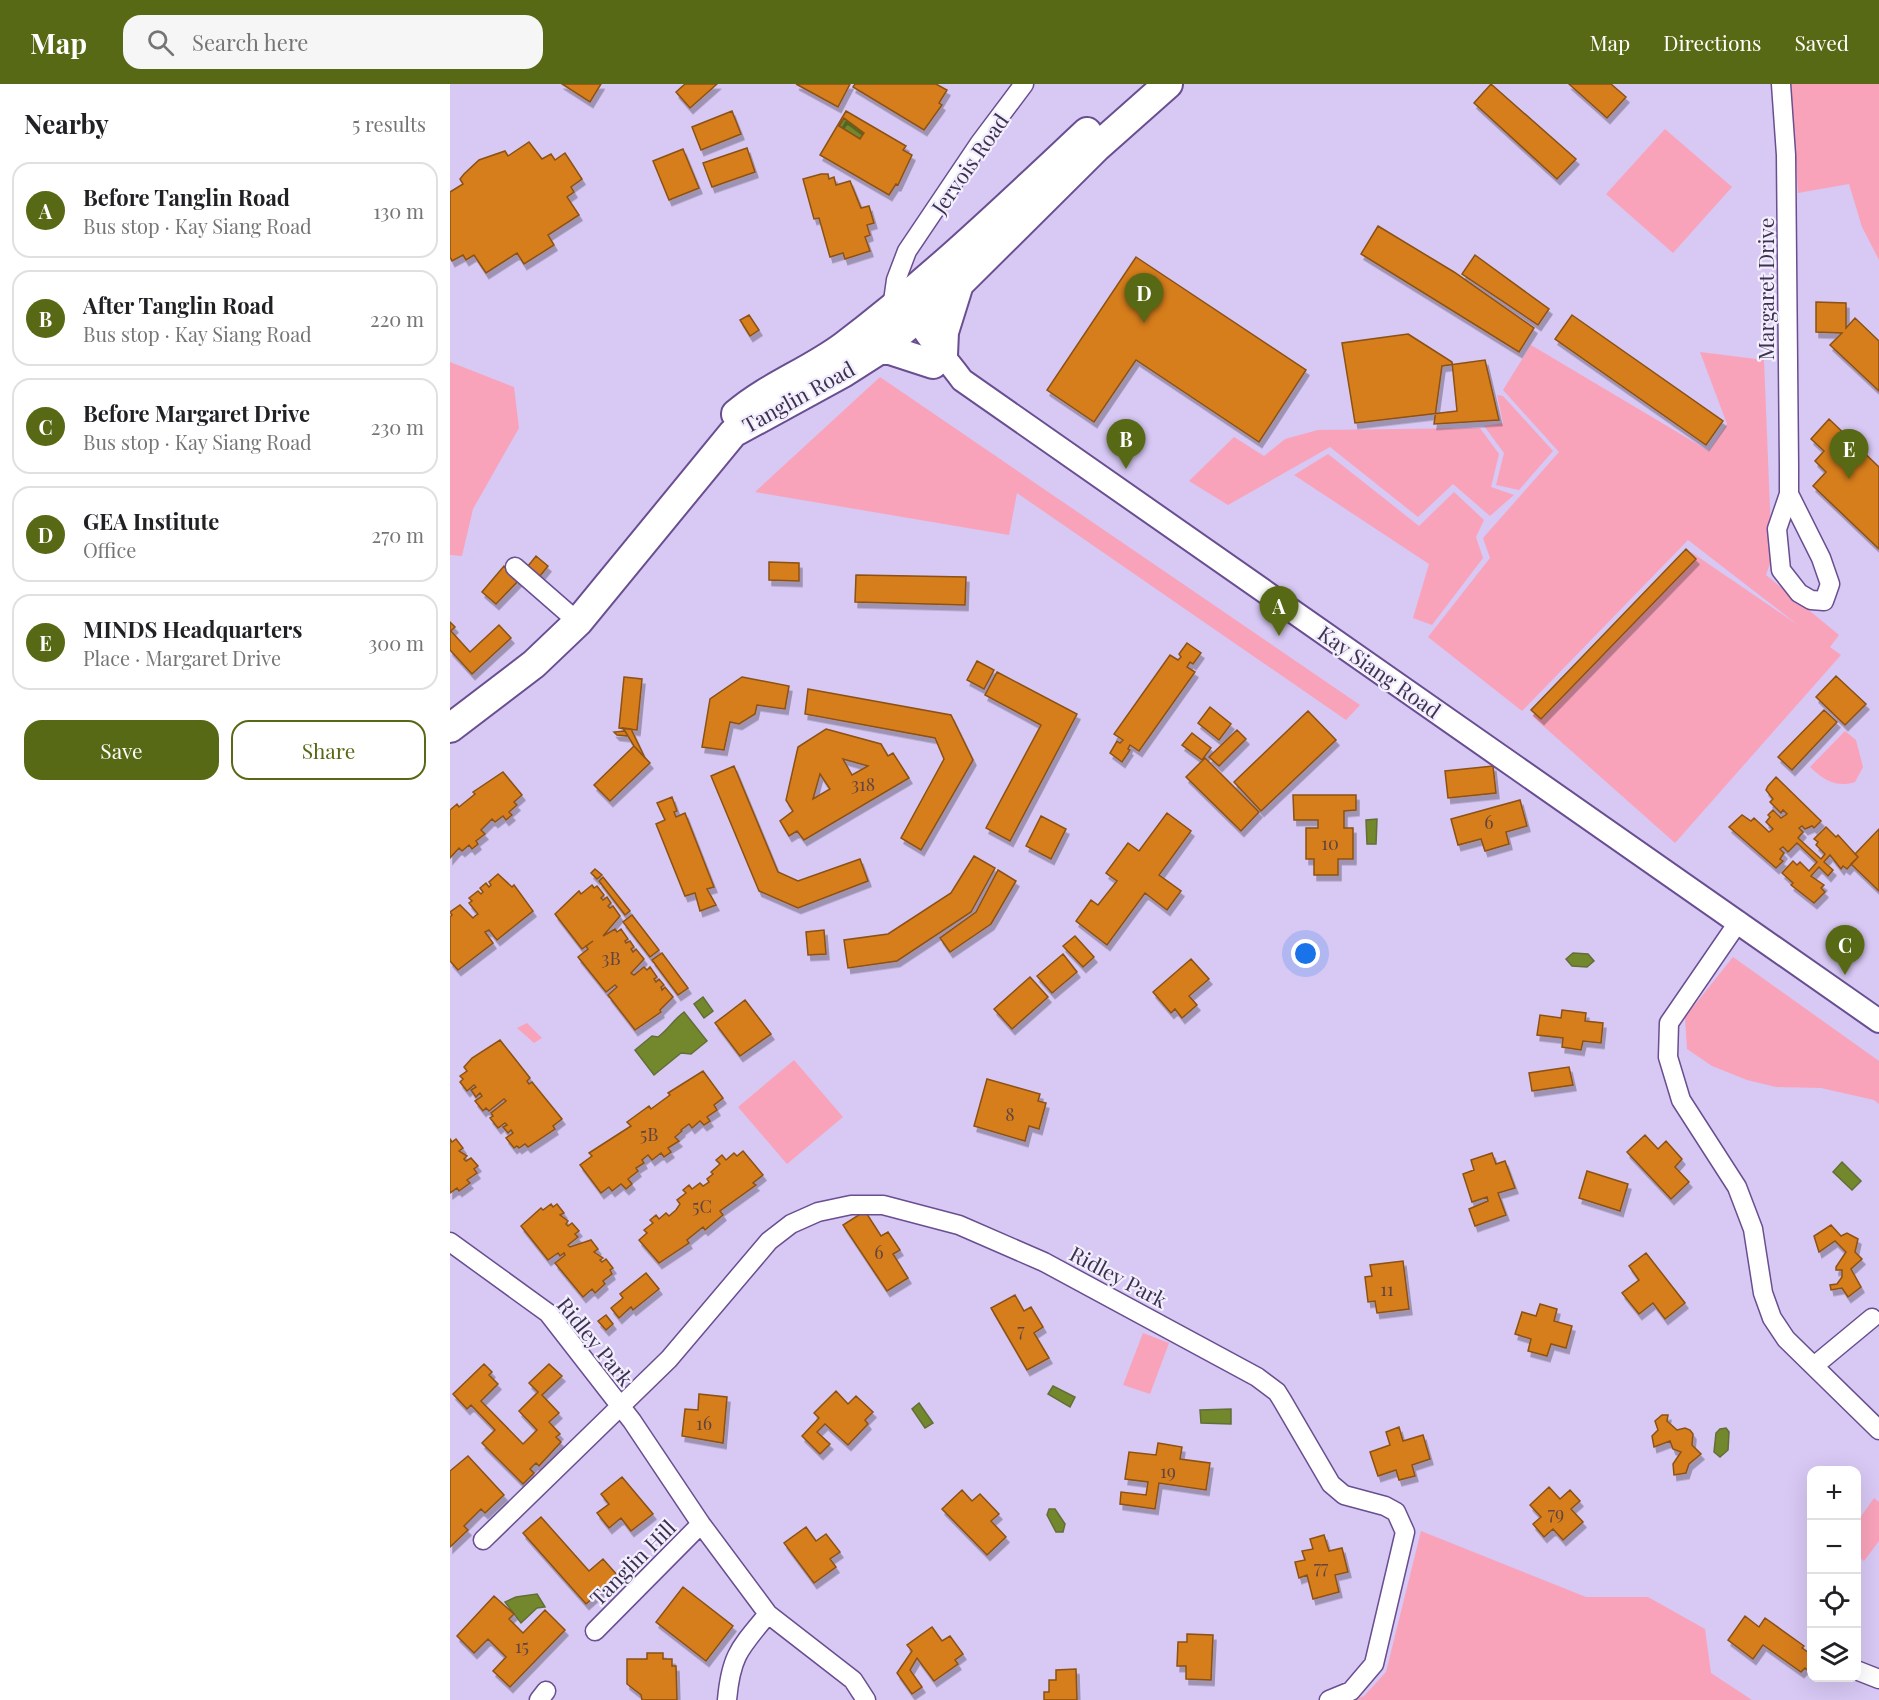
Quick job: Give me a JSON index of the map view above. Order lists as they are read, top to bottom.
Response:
{
  "streets": {
    "main road": ["Tanglin Road"],
    "street": [
      "Jervois Road",
      "Margaret Drive",
      "Kay Siang Road",
      "Ridley Park",
      "Tanglin Hill"
    ]
  },
  "crossings": [
    ["Jervois Road", "Tanglin Road"],
    ["Jervois Road", "Kay Siang Road"],
    ["Tanglin Road", "Kay Siang Road"],
    ["Ridley Park", "Tanglin Hill"]
  ],
  "house_numbers": [
    "318",
    "6",
    "10",
    "3B",
    "8",
    "5B",
    "5C",
    "6",
    "11",
    "7",
    "16",
    "19",
    "79",
    "77",
    "15"
  ],
  "page": {
    "header": "Map",
    "search": "Search here",
    "nav": ["Map", "Directions", "Saved"],
    "heading": ["Nearby", "5 results"],
    "list": [
      {
        "mark": "A",
        "name": "Before Tanglin Road",
        "note": "Bus stop · Kay Siang Road",
        "value": "130 m"
      },
      {
        "mark": "B",
        "name": "After Tanglin Road",
        "note": "Bus stop · Kay Siang Road",
        "value": "220 m"
      },
      {
        "mark": "C",
        "name": "Before Margaret Drive",
        "note": "Bus stop · Kay Siang Road",
        "value": "230 m"
      },
      {
        "mark": "D",
        "name": "GEA Institute",
        "note": "Office",
        "value": "270 m"
      },
      {
        "mark": "E",
        "name": "MINDS Headquarters",
        "note": "Place · Margaret Drive",
        "value": "300 m"
      }
    ],
    "pins": [
      "D",
      "B",
      "E",
      "A",
      "C"
    ],
    "buttons": ["Save", "Share"],
    "map_buttons": ["+", "−"]
  }
}
